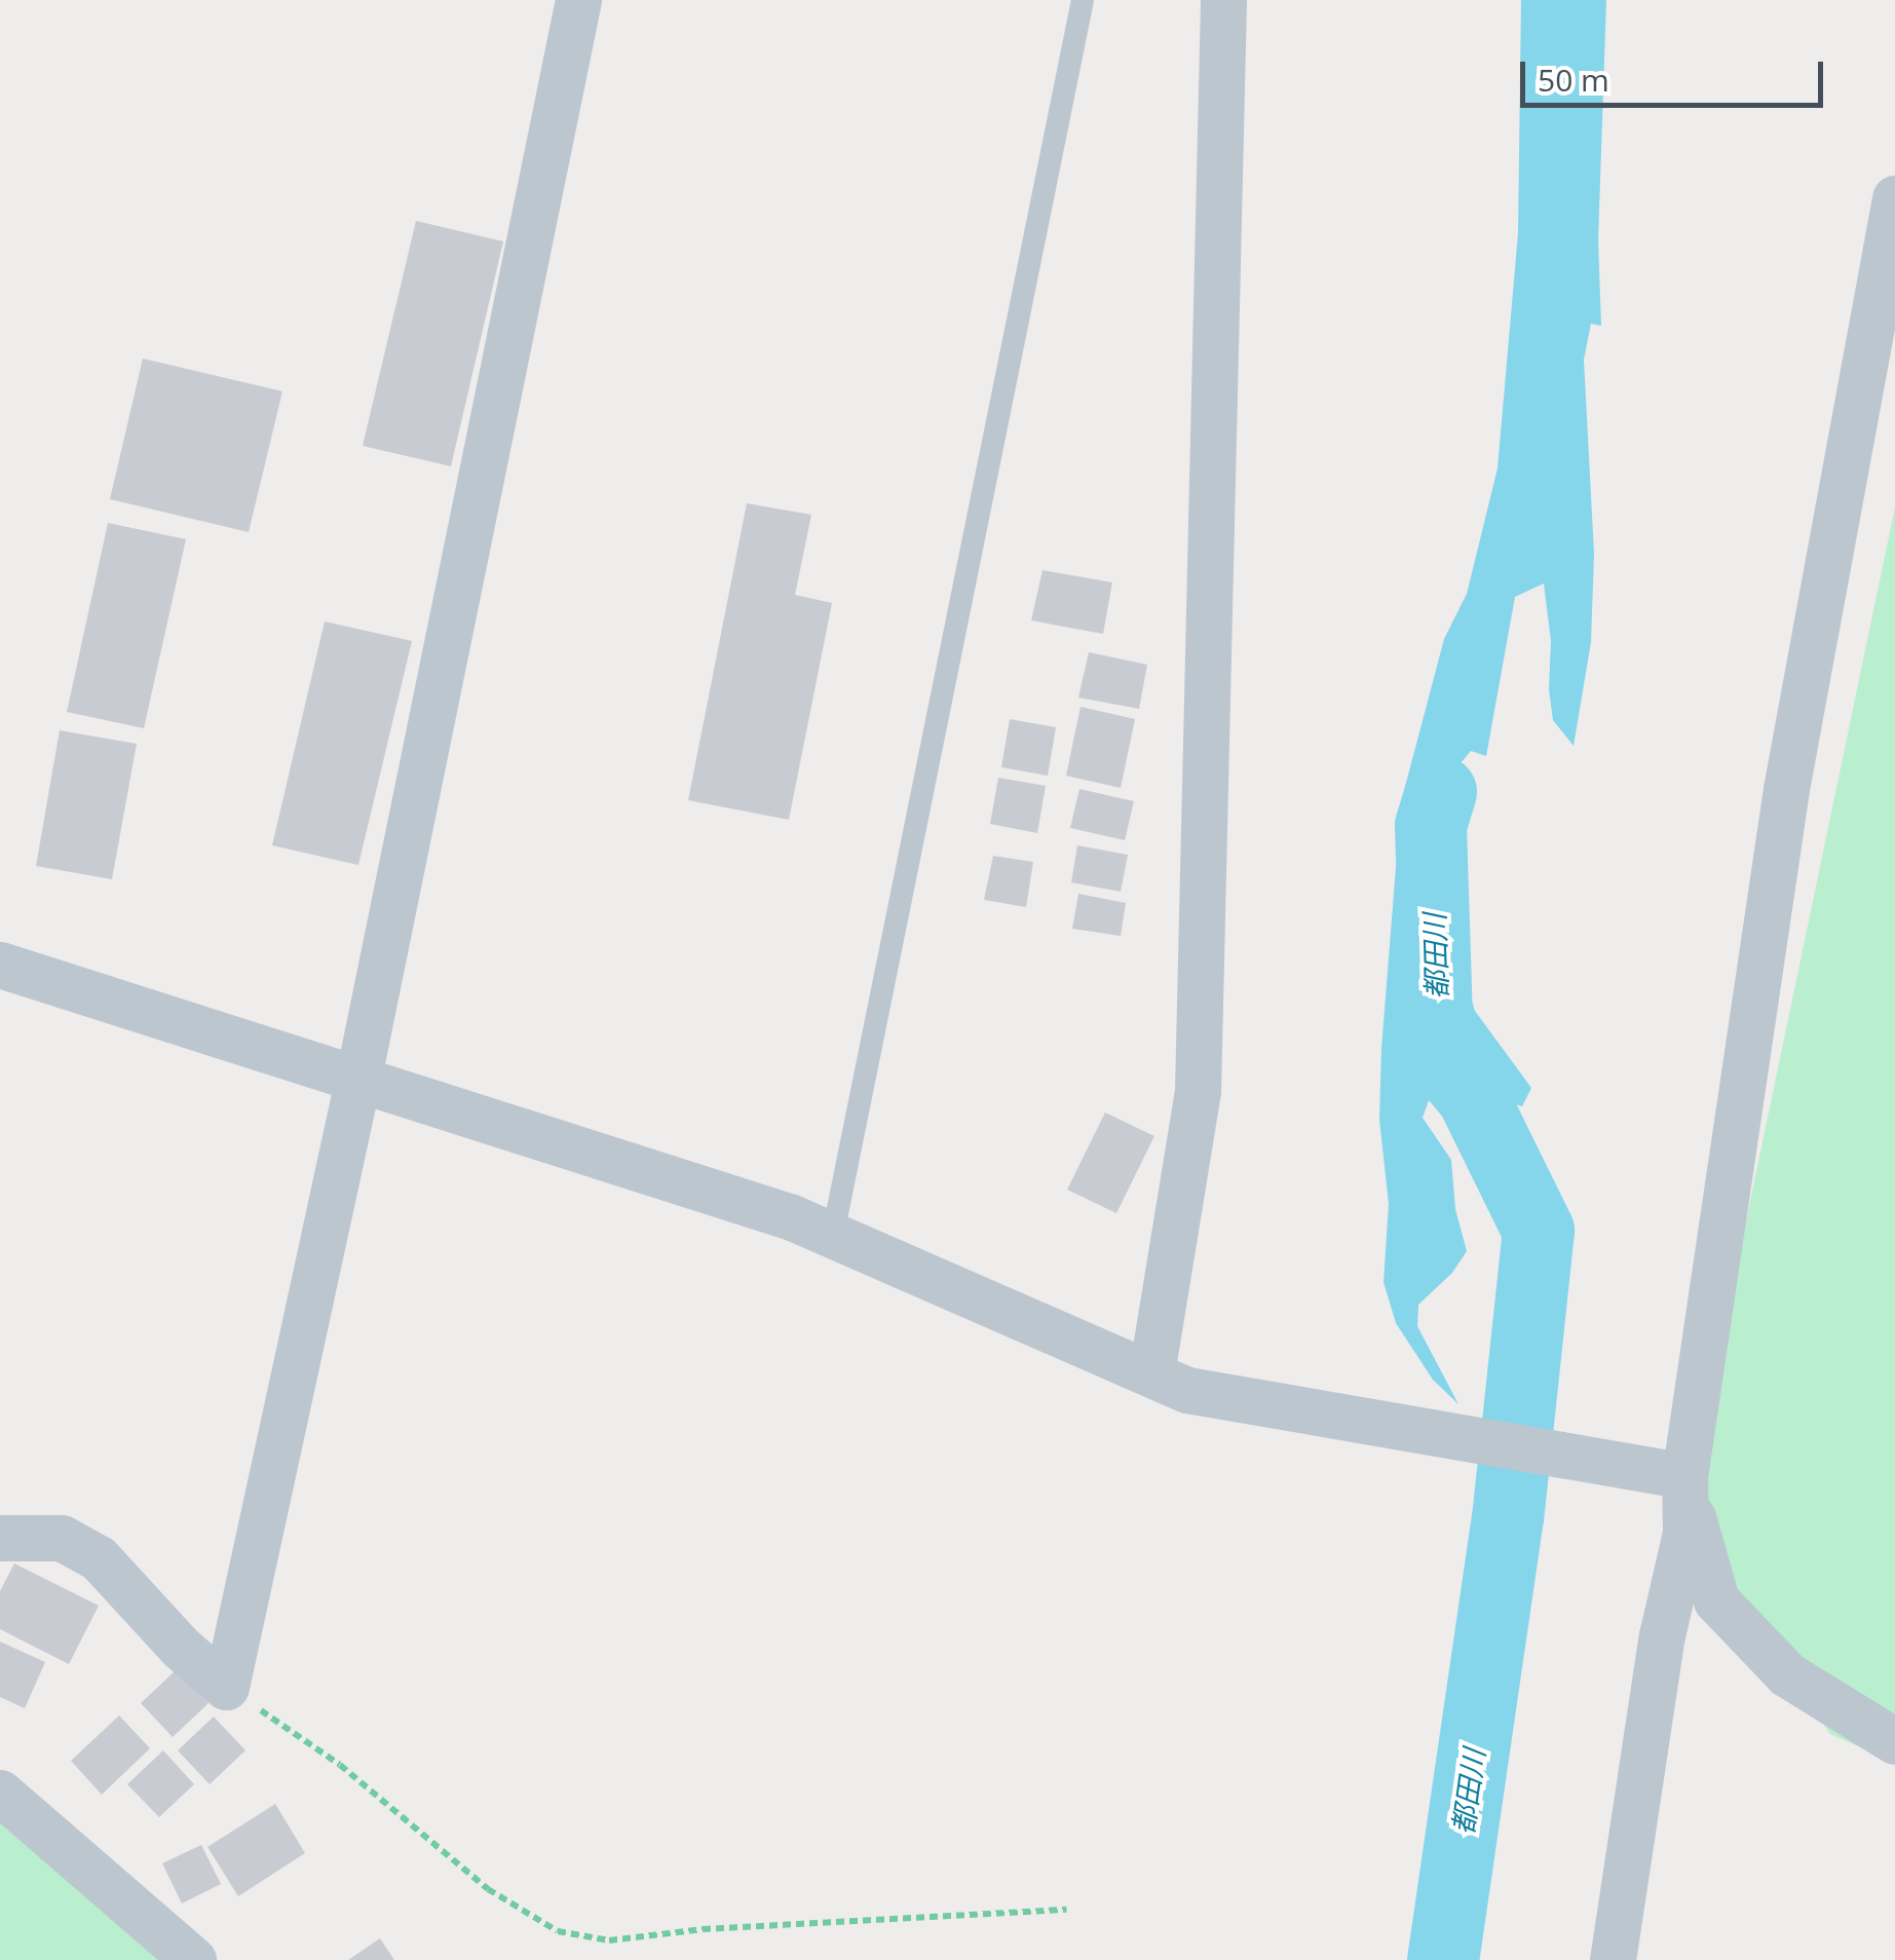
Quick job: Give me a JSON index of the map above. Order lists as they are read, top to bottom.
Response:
{
  "water": ["都田川"],
  "scale_bar": "50 m"
}
